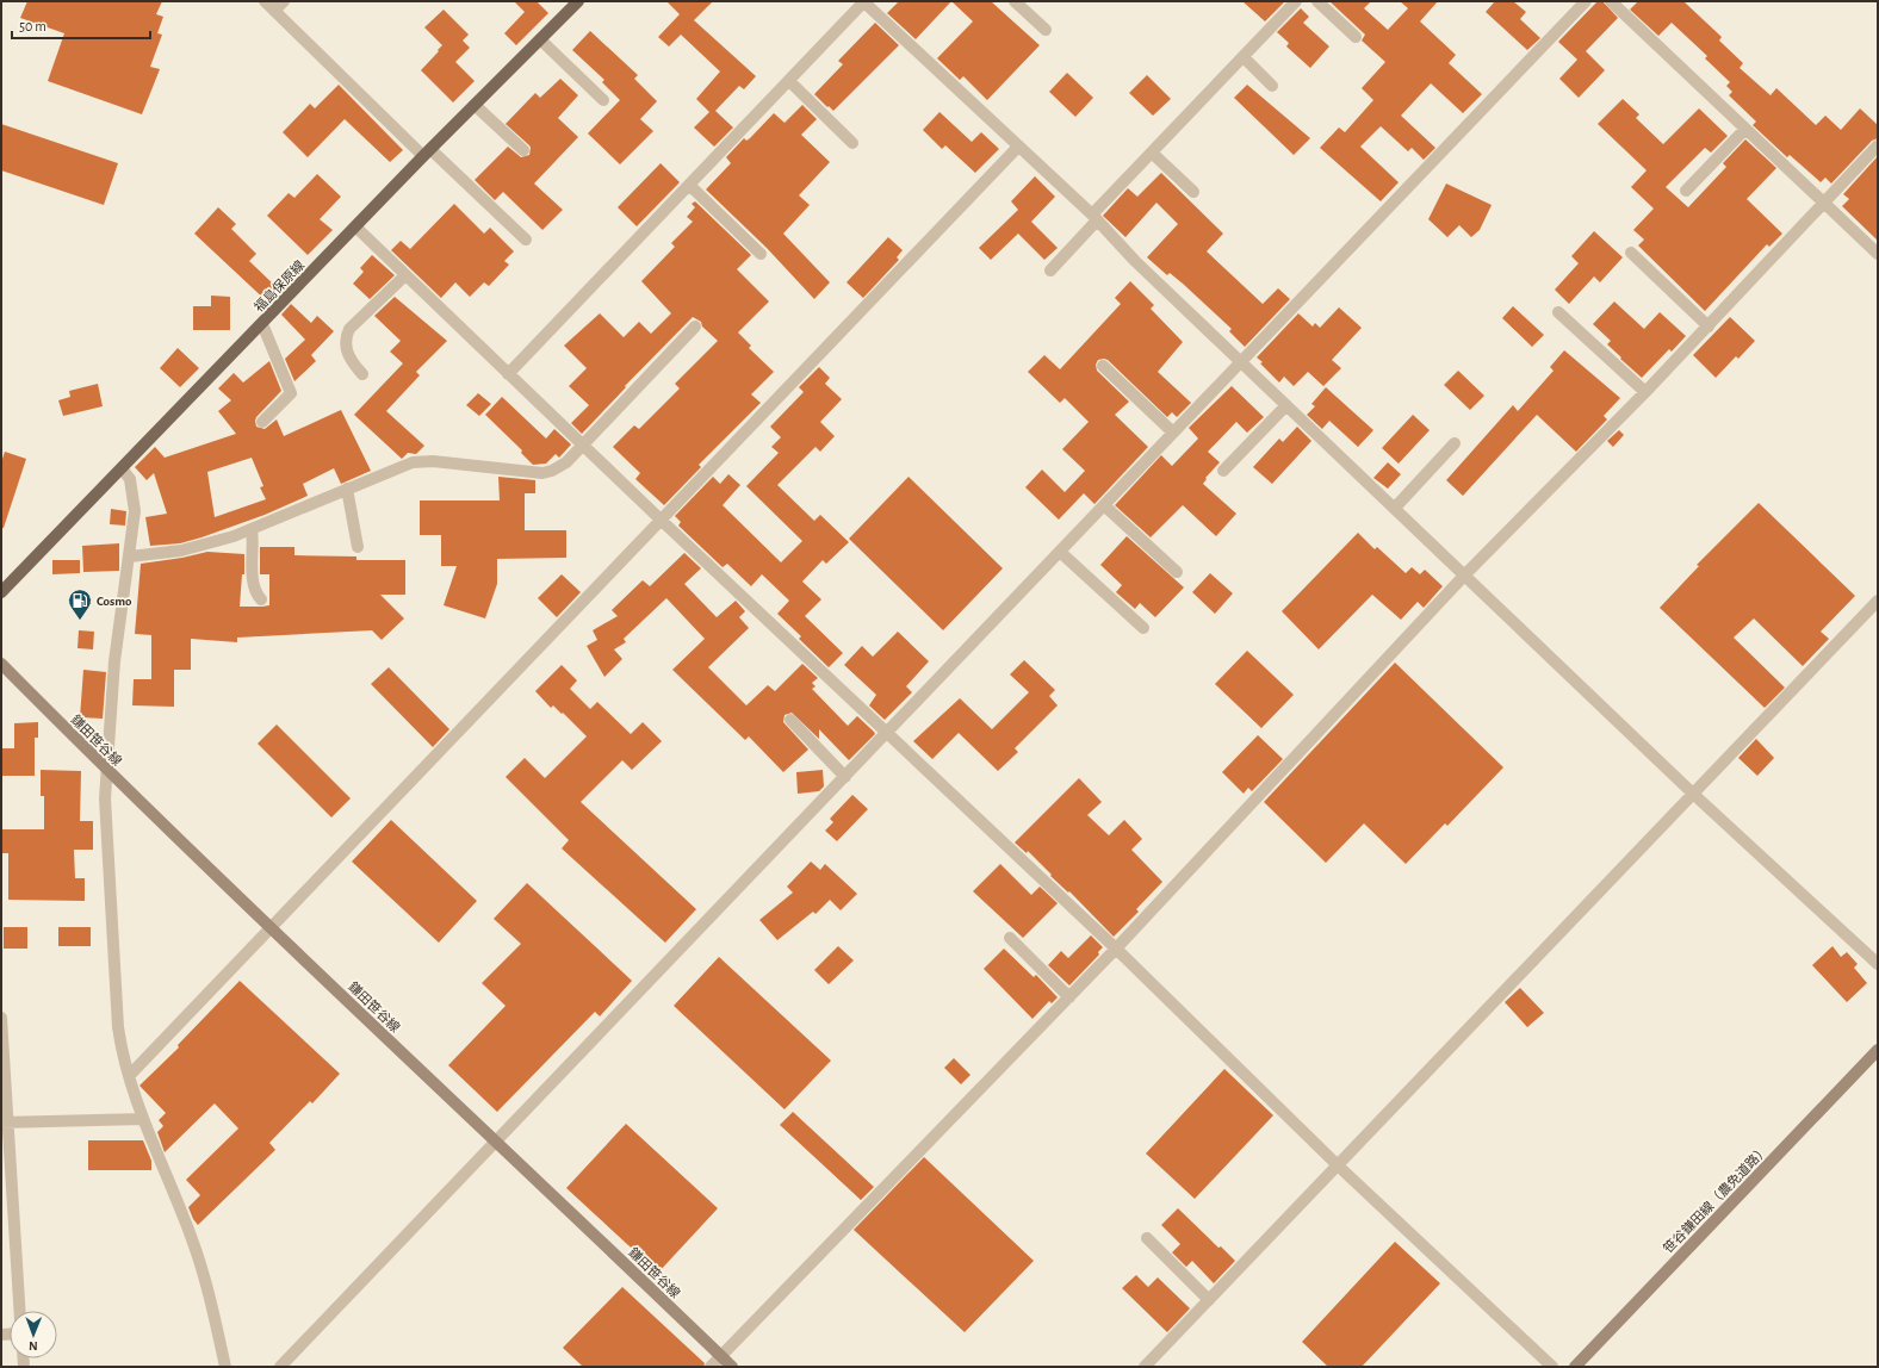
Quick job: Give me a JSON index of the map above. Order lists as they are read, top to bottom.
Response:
{
  "streets": {
    "main road": ["福島保原線"],
    "street": ["鎌田笹谷線", "笹谷鎌田線（農免道路）"]
  },
  "places": {
    "fuel station": ["Cosmo"]
  },
  "scale_bar": "50 m",
  "north": "bottom"
}
